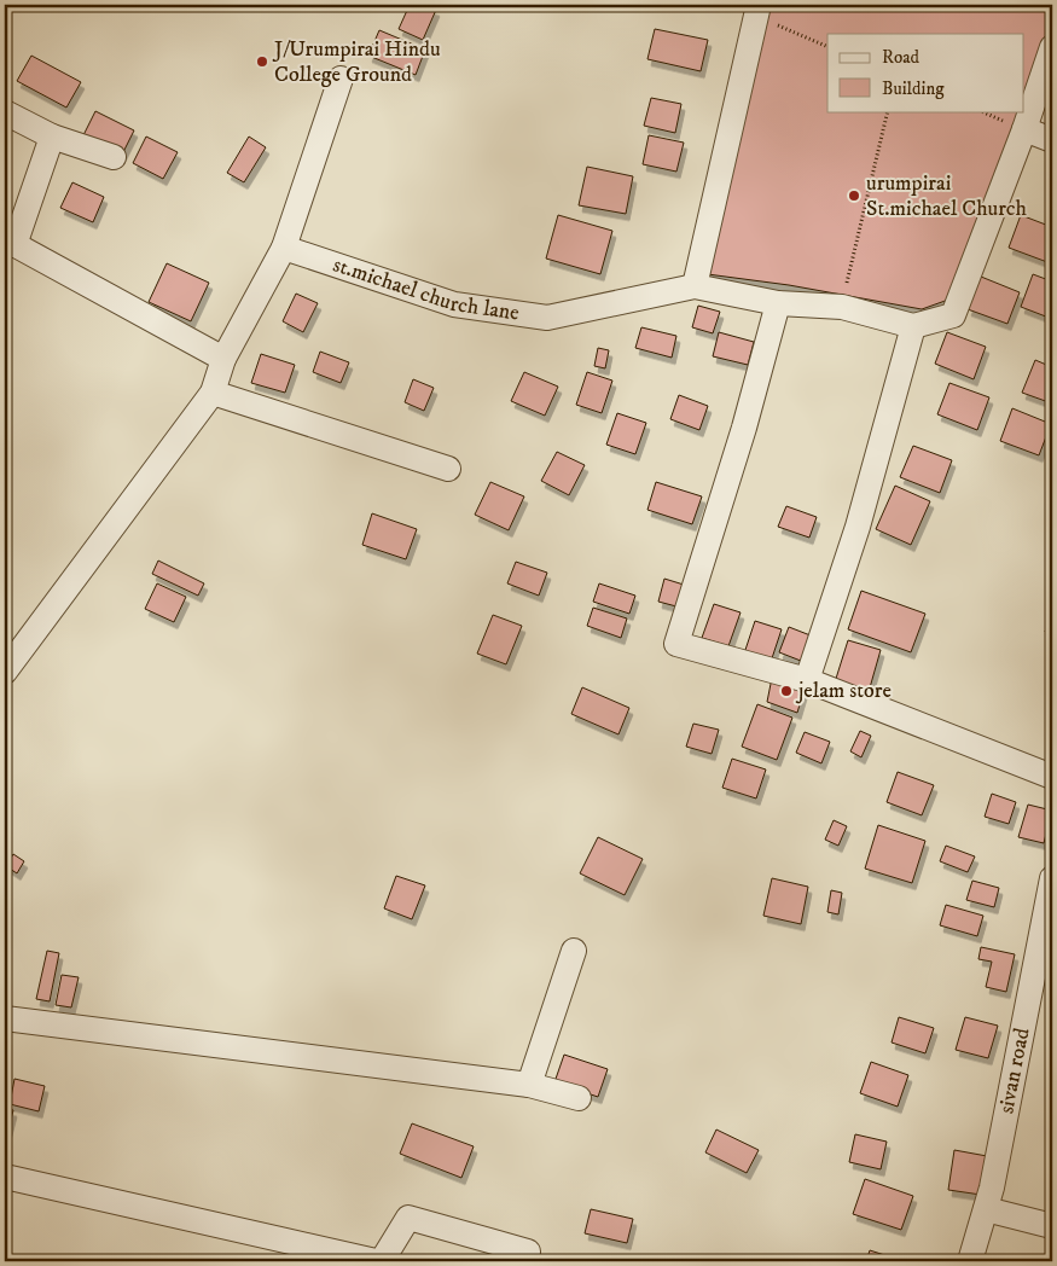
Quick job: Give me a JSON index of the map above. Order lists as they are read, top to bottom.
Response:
{
  "streets": {
    "street": ["st.michael church lane", "sivan road"]
  },
  "places": ["J/Urumpirai Hindu College Ground", "urumpirai St.michael Church", "jelam store"],
  "legend": ["Road", "Building"]
}
